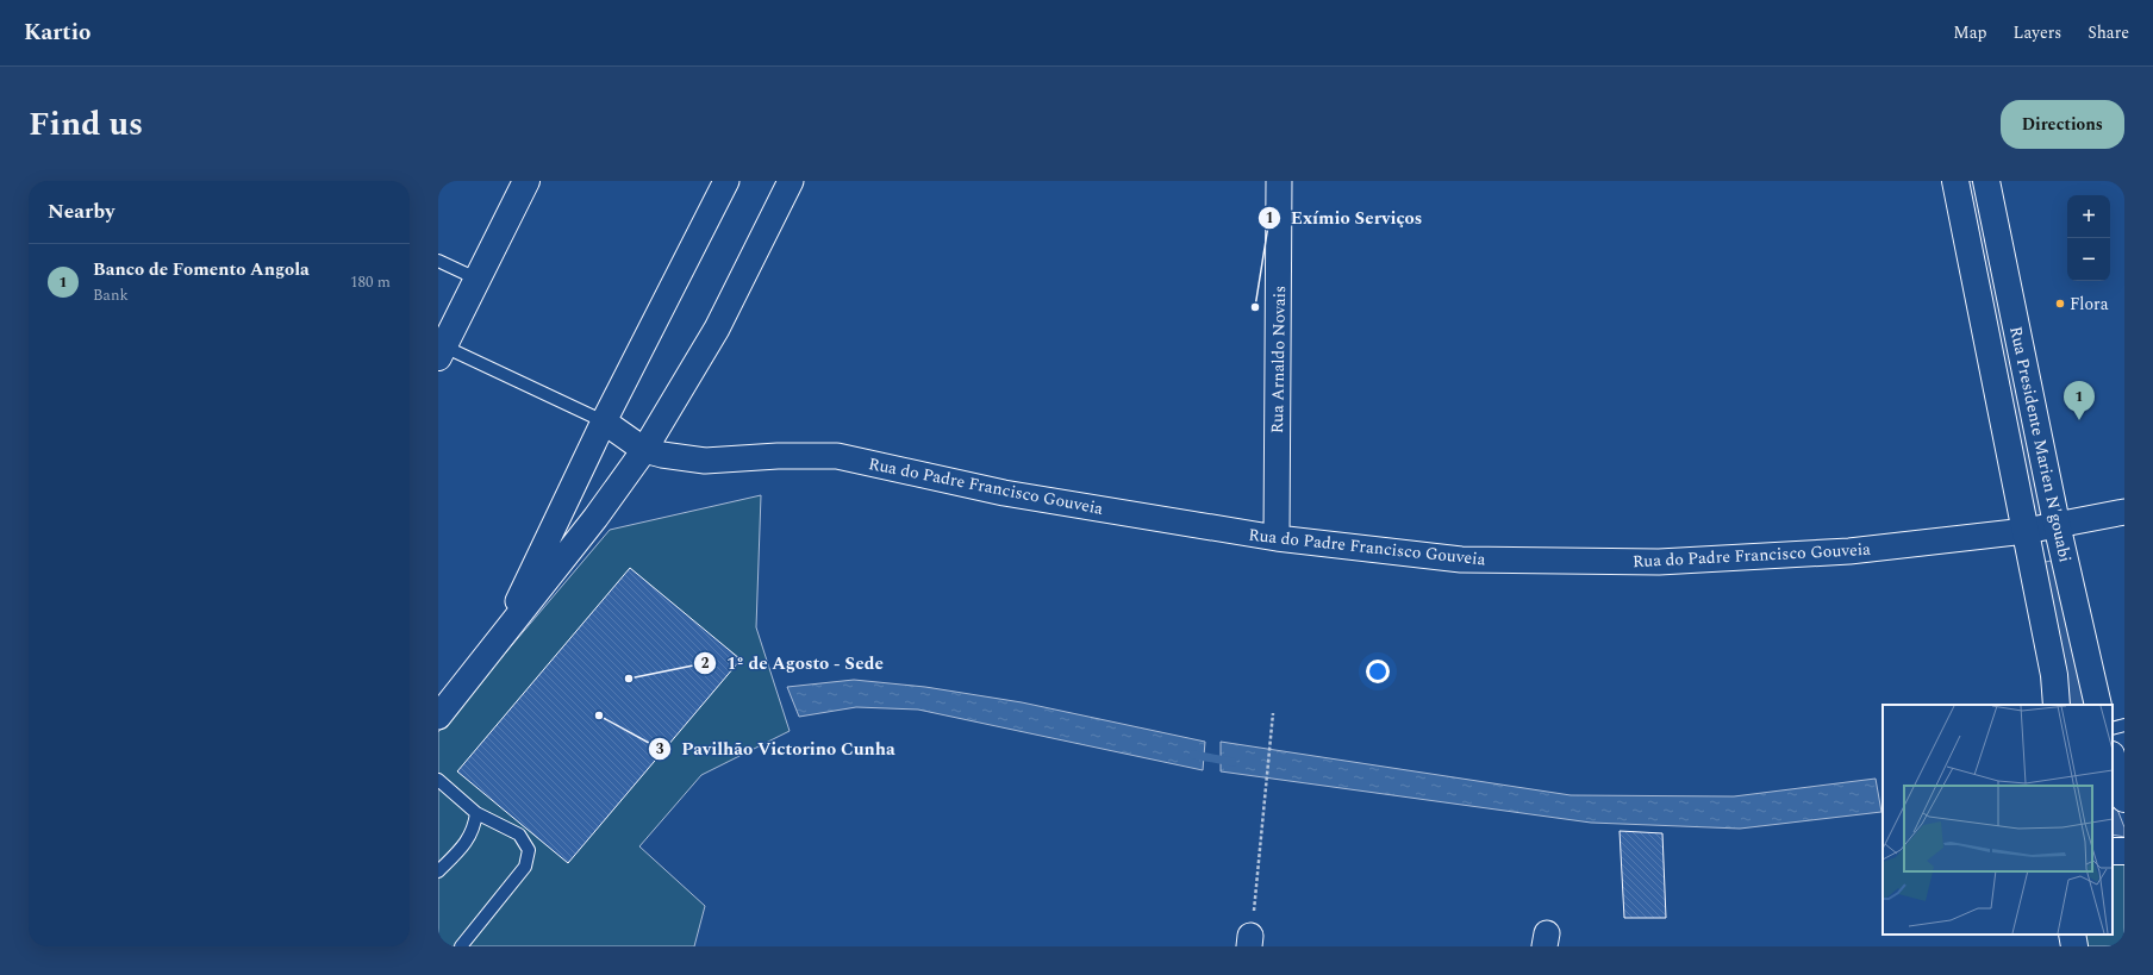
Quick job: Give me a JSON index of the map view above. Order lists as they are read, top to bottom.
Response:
{
  "streets": {
    "street": ["Rua Arnaldo Novais", "Rua Presidente Marien N'gouabi", "Rua do Padre Francisco Gouveia"]
  },
  "crossings": [
    ["Rua Arnaldo Novais", "Rua do Padre Francisco Gouveia"],
    ["Rua Presidente Marien N'gouabi", "Rua do Padre Francisco Gouveia"]
  ],
  "places": [
    "Flora",
    "Exímio Serviços",
    "1º de Agosto - Sede",
    "Pavilhão Victorino Cunha"
  ],
  "page": {
    "header": "Kartio",
    "nav": ["Map", "Layers", "Share"],
    "title": "Find us",
    "buttons": "Directions",
    "heading": "Nearby",
    "map_buttons": ["+", "−"],
    "list": [
      {
        "mark": "1",
        "name": "Banco de Fomento Angola",
        "note": "Bank",
        "value": "180 m"
      }
    ],
    "pins": "1"
  }
}
